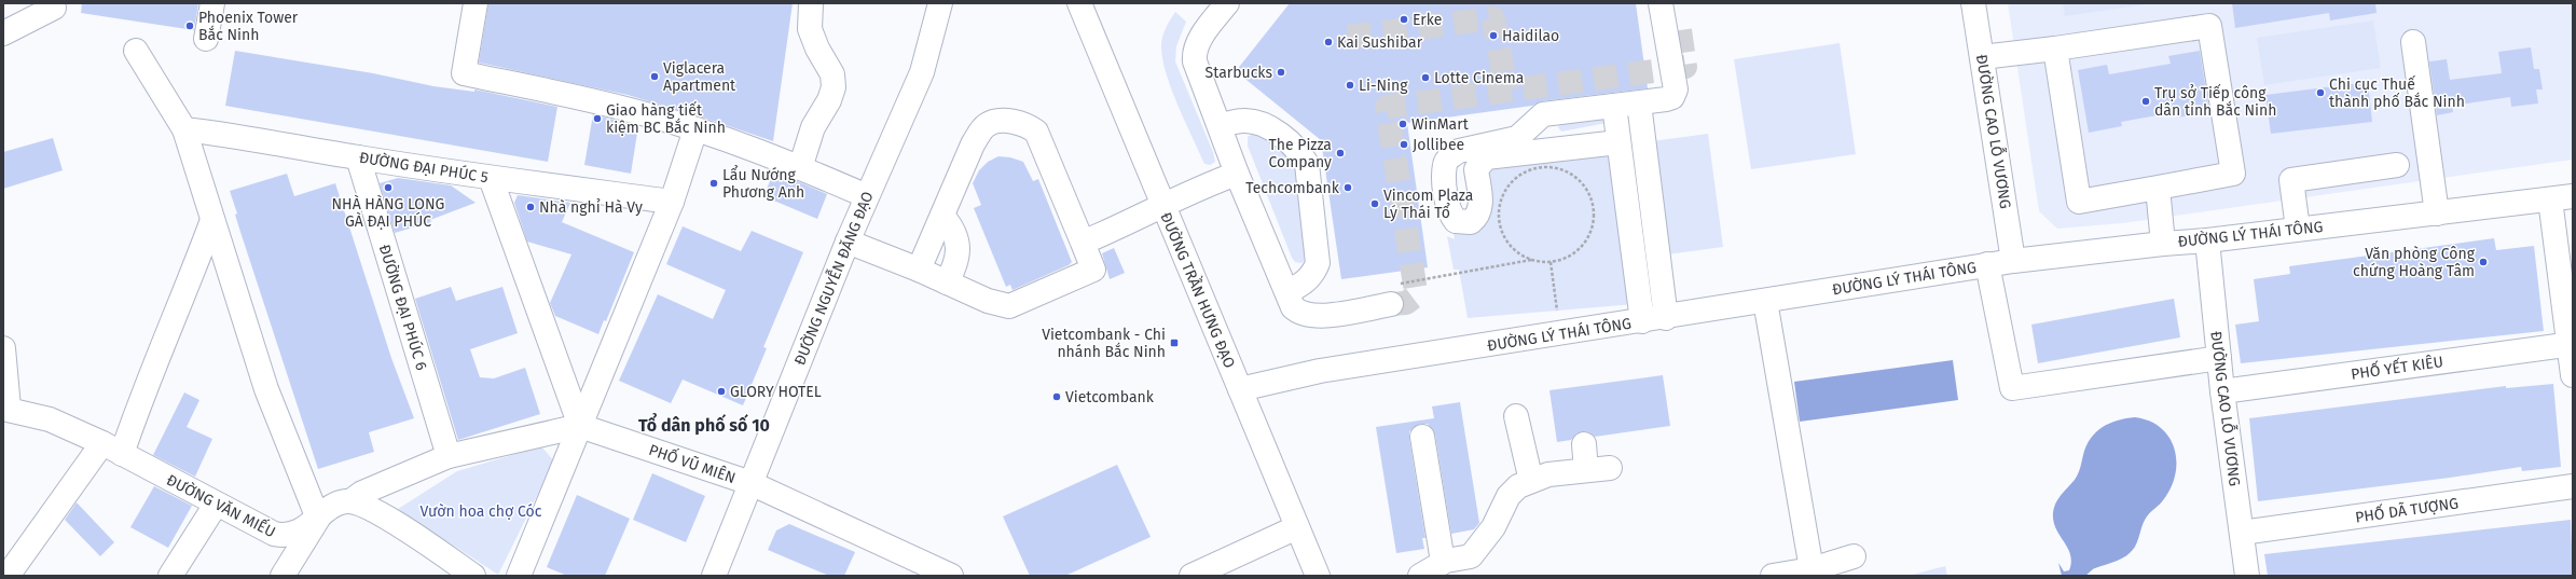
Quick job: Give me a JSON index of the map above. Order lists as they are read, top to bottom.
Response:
{
  "streets": {
    "street": [
      "ĐƯỜNG CAO LỖ VƯƠNG",
      "ĐƯỜNG ĐẠI PHÚC 5",
      "ĐƯỜNG LÝ THÁI TÔNG",
      "ĐƯỜNG NGUYỄN ĐĂNG ĐẠO",
      "ĐƯỜNG TRẦN HƯNG ĐẠO",
      "ĐƯỜNG ĐẠI PHÚC 6",
      "PHỐ YẾT KIÊU",
      "PHỐ VŨ MIÊN",
      "ĐƯỜNG VĂN MIẾU",
      "PHỐ DÃ TƯỢNG"
    ]
  },
  "crossings": [
    ["ĐƯỜNG CAO LỖ VƯƠNG", "ĐƯỜNG LÝ THÁI TÔNG"],
    ["ĐƯỜNG CAO LỖ VƯƠNG", "PHỐ YẾT KIÊU"],
    ["ĐƯỜNG CAO LỖ VƯƠNG", "PHỐ DÃ TƯỢNG"],
    ["ĐƯỜNG ĐẠI PHÚC 5", "ĐƯỜNG ĐẠI PHÚC 6"],
    ["ĐƯỜNG LÝ THÁI TÔNG", "ĐƯỜNG TRẦN HƯNG ĐẠO"],
    ["ĐƯỜNG NGUYỄN ĐĂNG ĐẠO", "PHỐ VŨ MIÊN"]
  ],
  "districts": ["Tổ dân phố số 10"],
  "parks": ["Vườn hoa chợ Cóc"],
  "places": {
    "other": [
      "Erke",
      "Phoenix Tower Bắc Ninh",
      "Haidilao",
      "Kai Sushibar",
      "Starbucks",
      "Viglacera Apartment",
      "Lotte Cinema",
      "Li-Ning",
      "Chi cục Thuế thành phố Bắc Ninh",
      "Trụ sở Tiếp công dân tỉnh Bắc Ninh",
      "Giao hàng tiết kiệm BC Bắc Ninh",
      "WinMart",
      "Jollibee",
      "The Pizza Company",
      "Lẩu Nướng Phương Anh",
      "NHÀ HÀNG LONG GÀ ĐẠI PHÚC",
      "Techcombank",
      "Vincom Plaza Lý Thái Tổ",
      "Nhà nghỉ Hà Vy",
      "Văn phòng Công chứng Hoàng Tâm",
      "GLORY HOTEL",
      "Vietcombank"
    ],
    "transit": ["Vietcombank - Chi nhánh Bắc Ninh"]
  }
}
